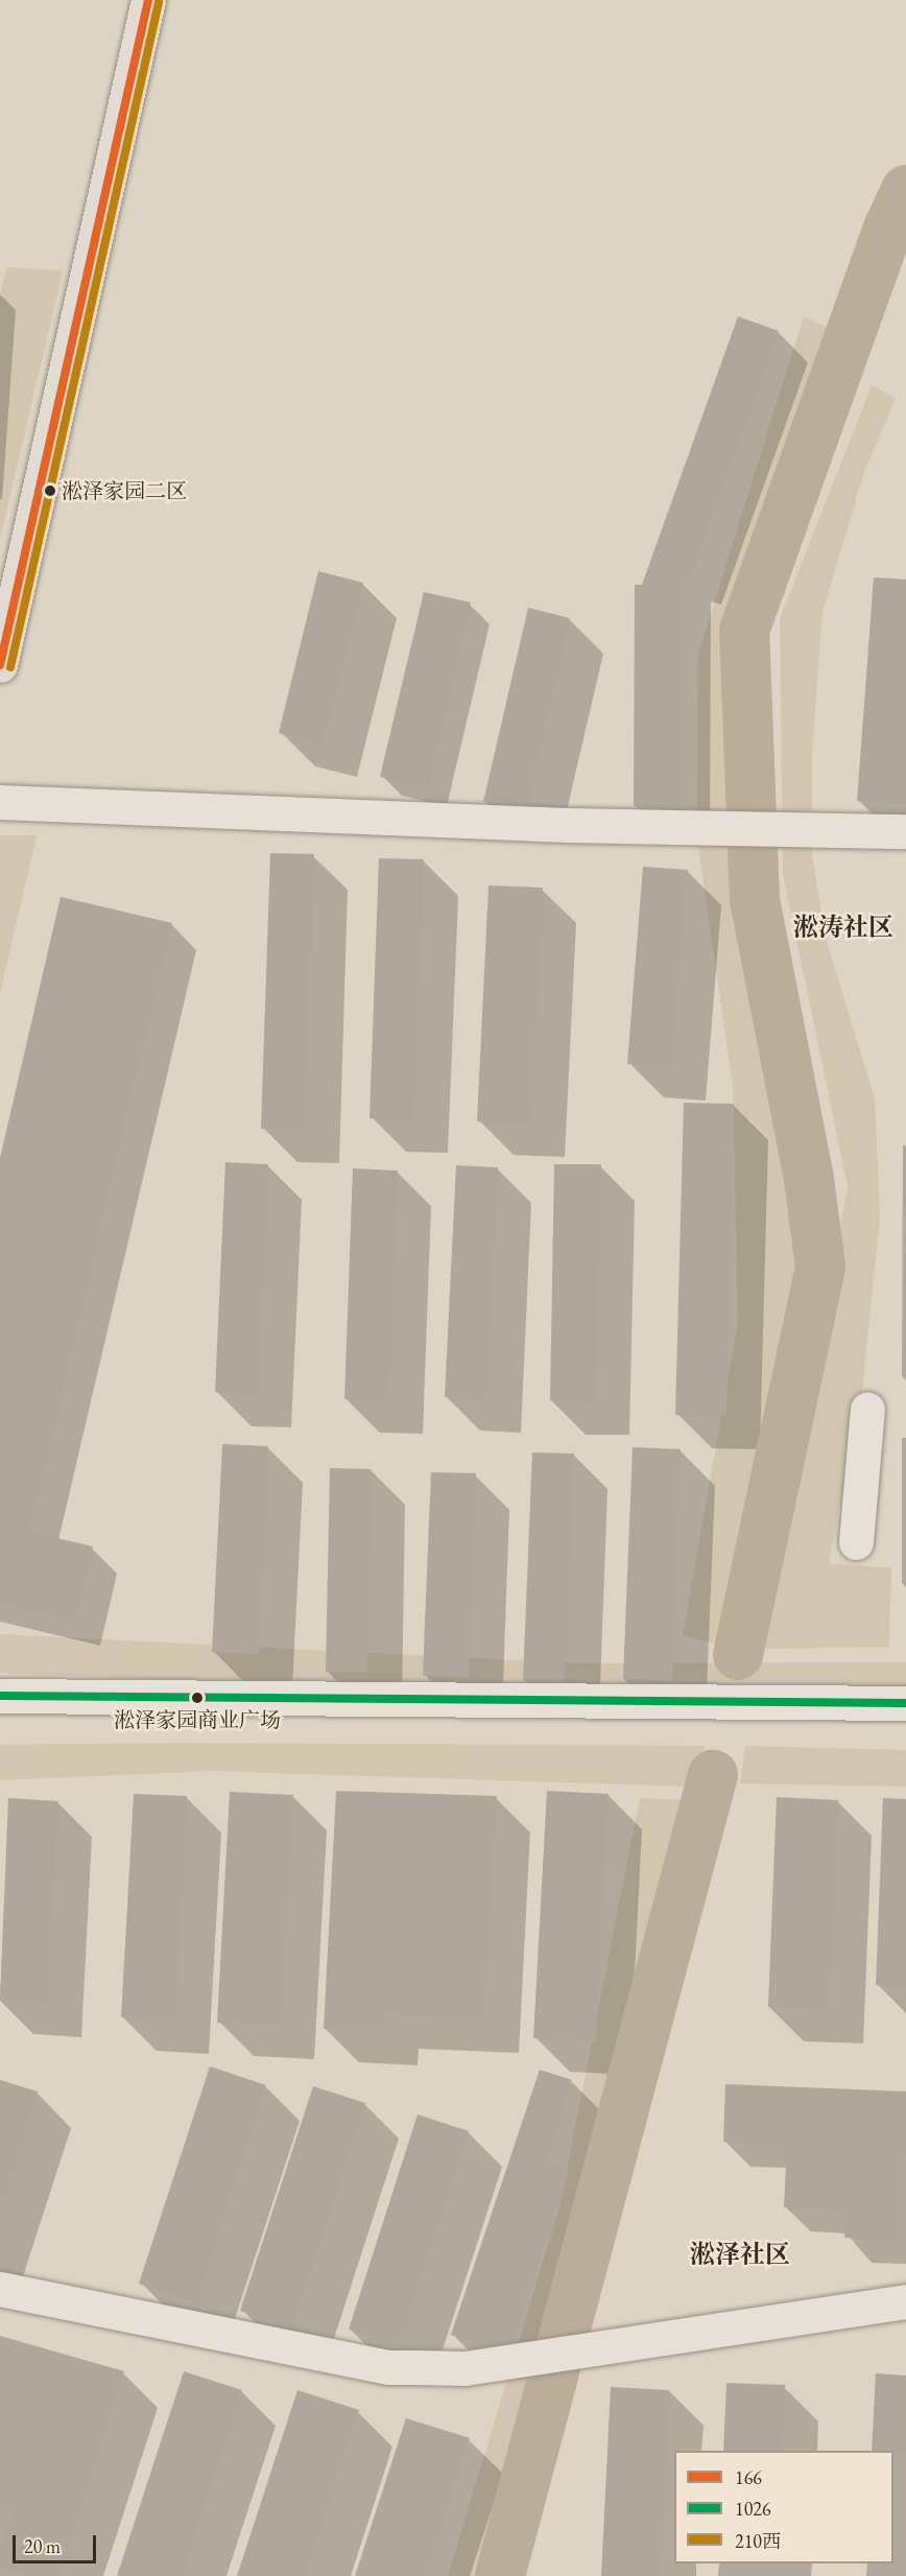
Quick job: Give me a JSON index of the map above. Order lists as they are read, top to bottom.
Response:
{
  "districts": ["淞涛社区", "淞泽社区"],
  "places": ["淞泽家园二区", "淞泽家园商业广场"],
  "lines": ["transit line 166", "transit line 210西", "transit line 1026"],
  "legend": ["166", "1026", "210西"],
  "scale_bar": "20 m"
}
